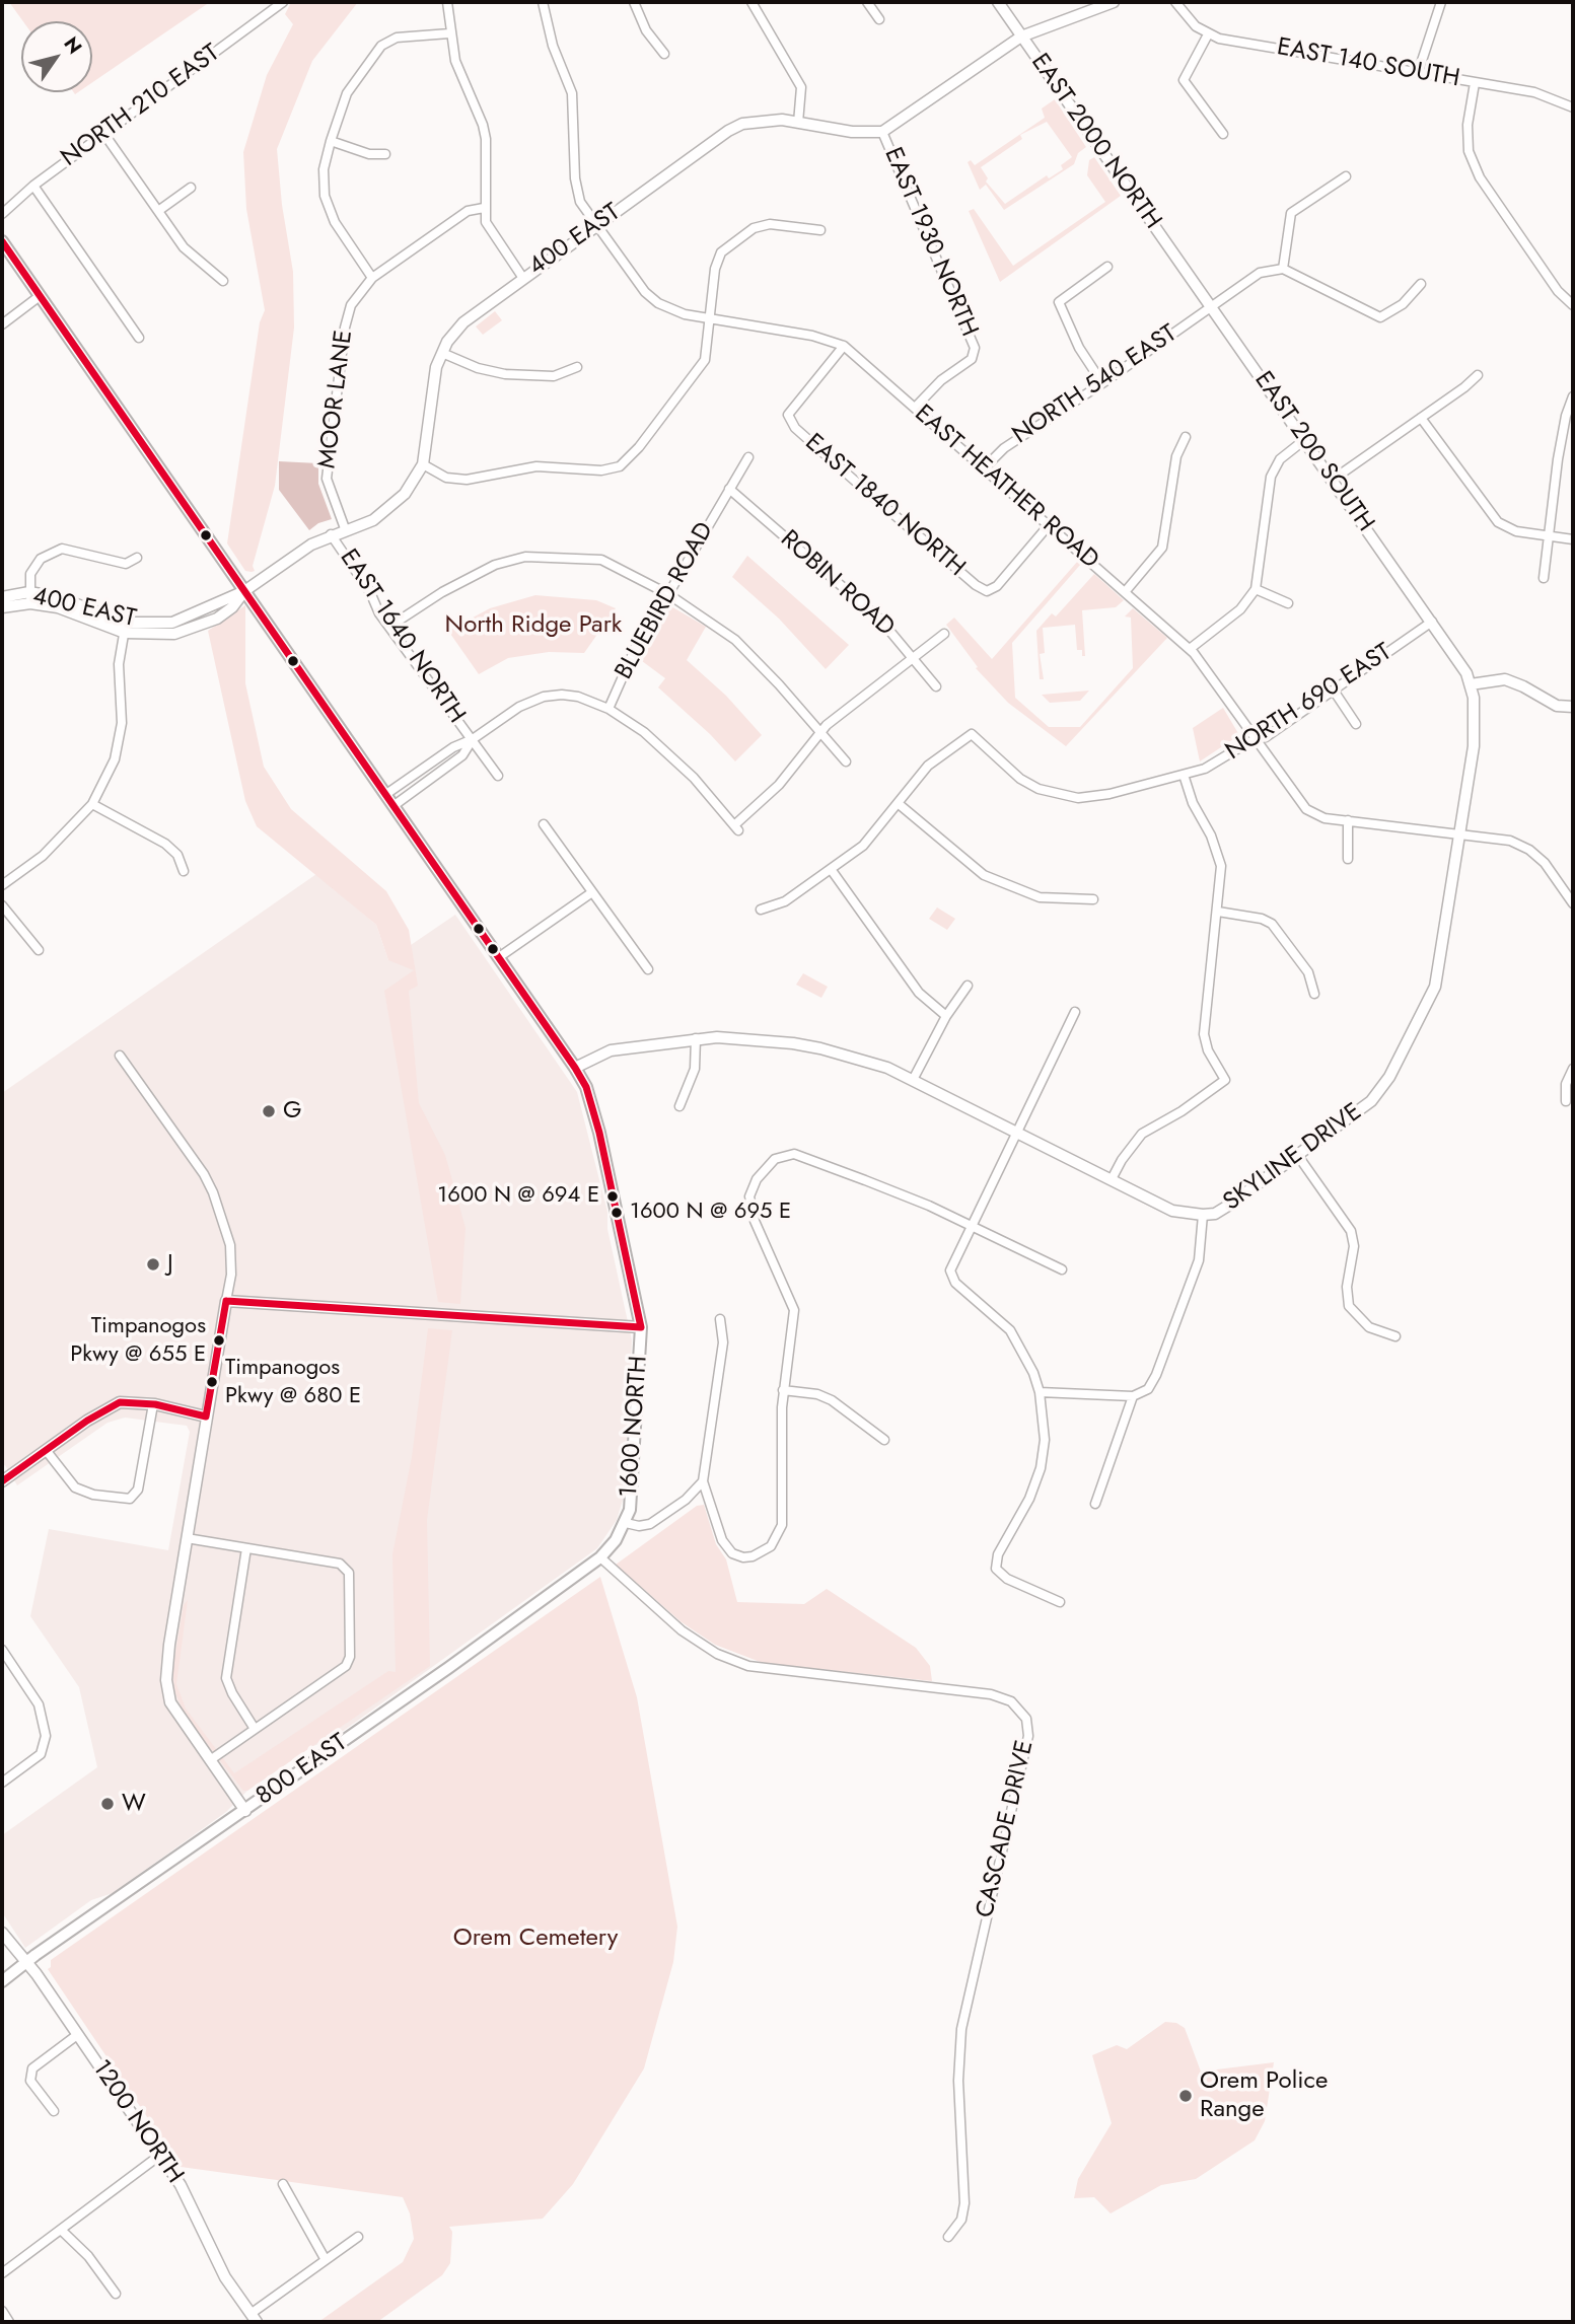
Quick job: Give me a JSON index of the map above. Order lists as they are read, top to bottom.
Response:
{
  "streets": {
    "main road": ["1600 NORTH", "800 EAST"],
    "street": [
      "EAST 140 SOUTH",
      "NORTH 210 EAST",
      "EAST 2000 NORTH",
      "400 EAST",
      "EAST 1930 NORTH",
      "NORTH 540 EAST",
      "MOOR LANE",
      "EAST 200 SOUTH",
      "EAST HEATHER ROAD",
      "EAST 1840 NORTH",
      "ROBIN ROAD",
      "BLUEBIRD ROAD",
      "EAST 1640 NORTH",
      "NORTH 690 EAST",
      "SKYLINE DRIVE",
      "CASCADE DRIVE",
      "1200 NORTH"
    ]
  },
  "crossings": [
    ["EAST 2000 NORTH", "EAST 200 SOUTH"],
    ["400 EAST", "EAST 1930 NORTH"],
    ["400 EAST", "MOOR LANE"],
    ["400 EAST", "EAST HEATHER ROAD"],
    ["400 EAST", "EAST 1640 NORTH"],
    ["400 EAST", "1600 NORTH"],
    ["EAST 1930 NORTH", "EAST HEATHER ROAD"],
    ["NORTH 540 EAST", "EAST 200 SOUTH"],
    ["NORTH 540 EAST", "EAST HEATHER ROAD"],
    ["EAST 200 SOUTH", "NORTH 690 EAST"],
    ["EAST 200 SOUTH", "SKYLINE DRIVE"],
    ["EAST HEATHER ROAD", "EAST 1840 NORTH"],
    ["EAST HEATHER ROAD", "NORTH 690 EAST"],
    ["EAST HEATHER ROAD", "SKYLINE DRIVE"],
    ["ROBIN ROAD", "BLUEBIRD ROAD"],
    ["NORTH 690 EAST", "SKYLINE DRIVE"],
    ["SKYLINE DRIVE", "1600 NORTH"],
    ["1600 NORTH", "800 EAST"],
    ["1600 NORTH", "CASCADE DRIVE"],
    ["800 EAST", "CASCADE DRIVE"],
    ["800 EAST", "1200 NORTH"]
  ],
  "parks": ["North Ridge Park", "Orem Cemetery"],
  "places": [
    "G",
    "1600 N @ 694 E",
    "1600 N @ 695 E",
    "J",
    "Timpanogos Pkwy @ 655 E",
    "Timpanogos Pkwy @ 680 E",
    "W",
    "Orem Police Range"
  ],
  "north": "top right"
}
